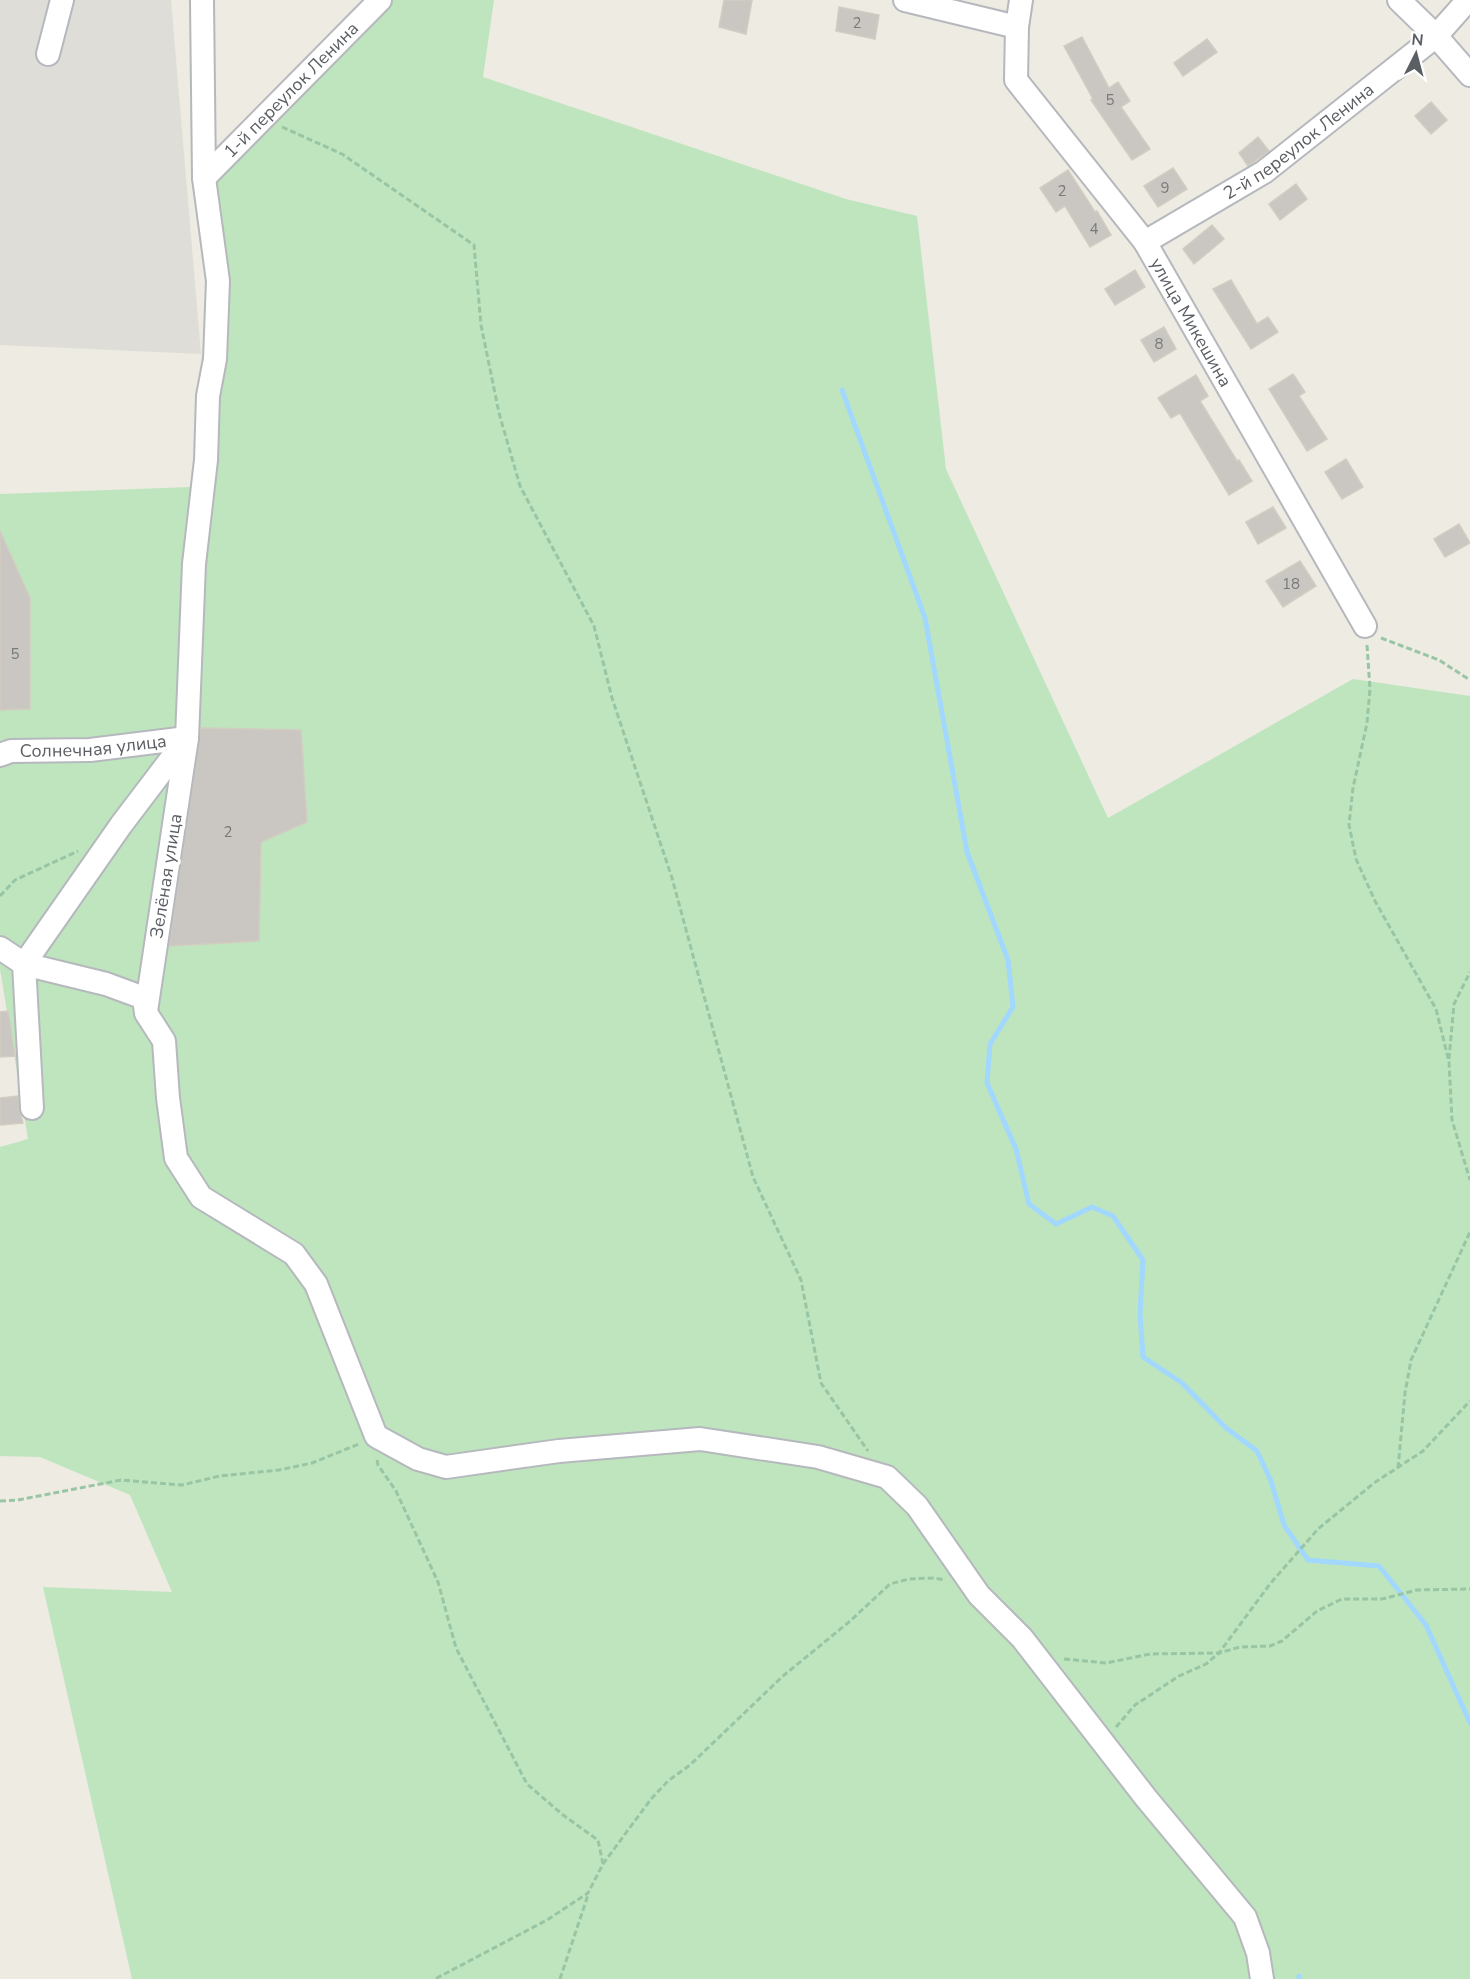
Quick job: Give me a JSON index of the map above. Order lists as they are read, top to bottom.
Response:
{
  "streets": {
    "street": [
      "1-й переулок Ленина",
      "2-й переулок Ленина",
      "улица Микешина",
      "Солнечная улица",
      "Зелёная улица"
    ]
  },
  "crossings": [
    ["1-й переулок Ленина", "Зелёная улица"],
    ["2-й переулок Ленина", "улица Микешина"],
    ["Солнечная улица", "Зелёная улица"]
  ],
  "house_numbers": [
    "2",
    "5",
    "9",
    "2",
    "4",
    "8",
    "18",
    "5",
    "2"
  ],
  "north": "top"
}
